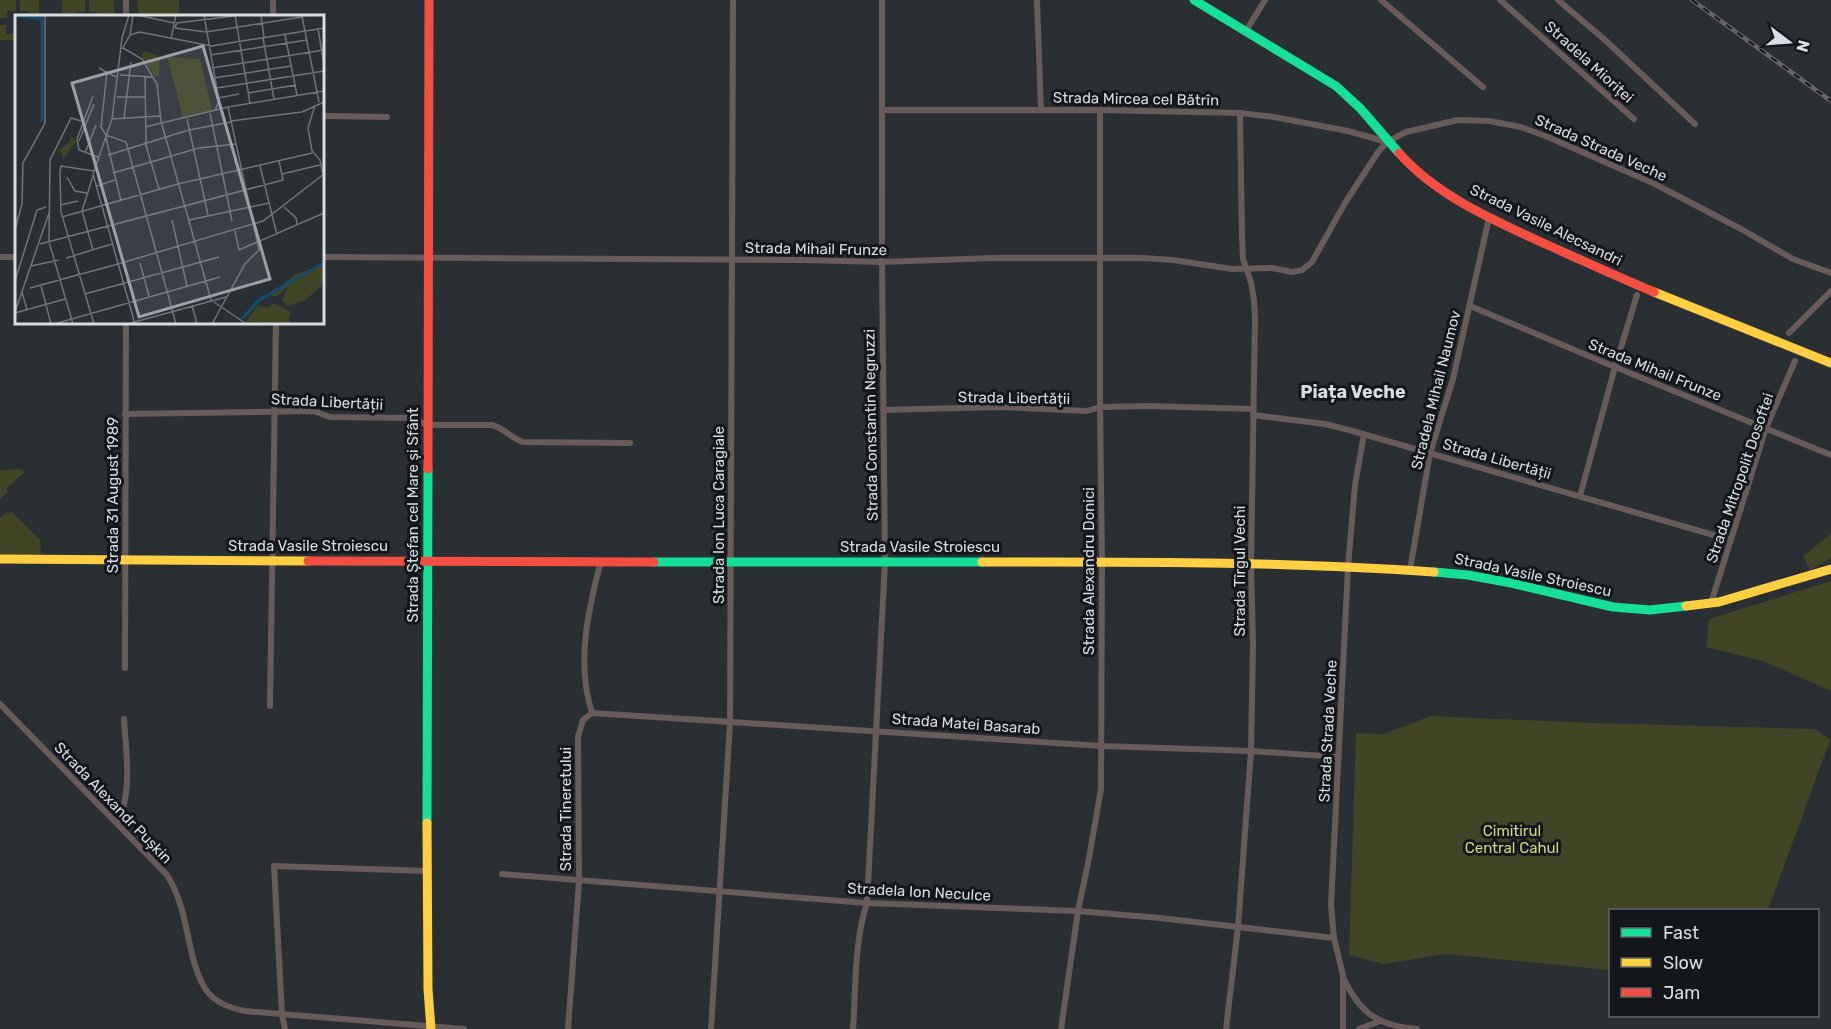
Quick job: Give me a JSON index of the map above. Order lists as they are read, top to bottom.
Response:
{
  "streets": {
    "street": [
      "Stradela Mioriței",
      "Strada Mircea cel Bătrîn",
      "Strada Strada Veche",
      "Strada Vasile Alecsandri",
      "Strada Mihail Frunze",
      "Stradela Mihail Naumov",
      "Strada Libertății",
      "Strada Constantin Negruzzi",
      "Strada Mitropolit Dosoftei",
      "Strada 31 August 1989",
      "Strada Ștefan cel Mare și Sfânt",
      "Strada Ion Luca Caragiale",
      "Strada Vasile Stroiescu",
      "Strada Alexandru Donici",
      "Strada Tîrgul Vechi",
      "Strada Matei Basarab",
      "Strada Alexandr Pușkin",
      "Strada Tineretului",
      "Stradela Ion Neculce"
    ]
  },
  "crossings": [
    ["Strada Mircea cel Bătrîn", "Strada Strada Veche"],
    ["Strada Mircea cel Bătrîn", "Strada Vasile Alecsandri"],
    ["Strada Mircea cel Bătrîn", "Strada Constantin Negruzzi"],
    ["Strada Mircea cel Bătrîn", "Strada Alexandru Donici"],
    ["Strada Mircea cel Bătrîn", "Strada Tîrgul Vechi"],
    ["Strada Strada Veche", "Strada Vasile Alecsandri"],
    ["Strada Strada Veche", "Strada Mihail Frunze"],
    ["Strada Strada Veche", "Strada Libertății"],
    ["Strada Strada Veche", "Strada Vasile Stroiescu"],
    ["Strada Strada Veche", "Strada Matei Basarab"],
    ["Strada Strada Veche", "Stradela Ion Neculce"],
    ["Strada Vasile Alecsandri", "Stradela Mihail Naumov"],
    ["Strada Mihail Frunze", "Stradela Mihail Naumov"],
    ["Strada Mihail Frunze", "Strada Constantin Negruzzi"],
    ["Strada Mihail Frunze", "Strada Mitropolit Dosoftei"],
    ["Strada Mihail Frunze", "Strada Ștefan cel Mare și Sfânt"],
    ["Strada Mihail Frunze", "Strada Ion Luca Caragiale"],
    ["Strada Mihail Frunze", "Strada Alexandru Donici"],
    ["Strada Mihail Frunze", "Strada Tîrgul Vechi"],
    ["Stradela Mihail Naumov", "Strada Libertății"],
    ["Stradela Mihail Naumov", "Strada Vasile Stroiescu"],
    ["Strada Libertății", "Strada Constantin Negruzzi"],
    ["Strada Libertății", "Strada Mitropolit Dosoftei"],
    ["Strada Libertății", "Strada 31 August 1989"],
    ["Strada Libertății", "Strada Ștefan cel Mare și Sfânt"],
    ["Strada Libertății", "Strada Alexandru Donici"],
    ["Strada Libertății", "Strada Tîrgul Vechi"],
    ["Strada Constantin Negruzzi", "Strada Vasile Stroiescu"],
    ["Strada Constantin Negruzzi", "Strada Matei Basarab"],
    ["Strada Constantin Negruzzi", "Stradela Ion Neculce"],
    ["Strada Mitropolit Dosoftei", "Strada Vasile Stroiescu"],
    ["Strada 31 August 1989", "Strada Vasile Stroiescu"],
    ["Strada Ștefan cel Mare și Sfânt", "Strada Vasile Stroiescu"],
    ["Strada Ștefan cel Mare și Sfânt", "Strada Alexandr Pușkin"],
    ["Strada Ion Luca Caragiale", "Strada Vasile Stroiescu"],
    ["Strada Ion Luca Caragiale", "Strada Matei Basarab"],
    ["Strada Ion Luca Caragiale", "Stradela Ion Neculce"],
    ["Strada Vasile Stroiescu", "Strada Alexandru Donici"],
    ["Strada Vasile Stroiescu", "Strada Tîrgul Vechi"],
    ["Strada Alexandru Donici", "Strada Matei Basarab"],
    ["Strada Alexandru Donici", "Stradela Ion Neculce"],
    ["Strada Tîrgul Vechi", "Strada Matei Basarab"],
    ["Strada Tîrgul Vechi", "Stradela Ion Neculce"],
    ["Strada Matei Basarab", "Strada Tineretului"],
    ["Strada Tineretului", "Stradela Ion Neculce"]
  ],
  "districts": ["Piața Veche"],
  "parks": ["Cimitirul Central Cahul"],
  "legend": ["Fast", "Slow", "Jam"],
  "north": "right"
}
